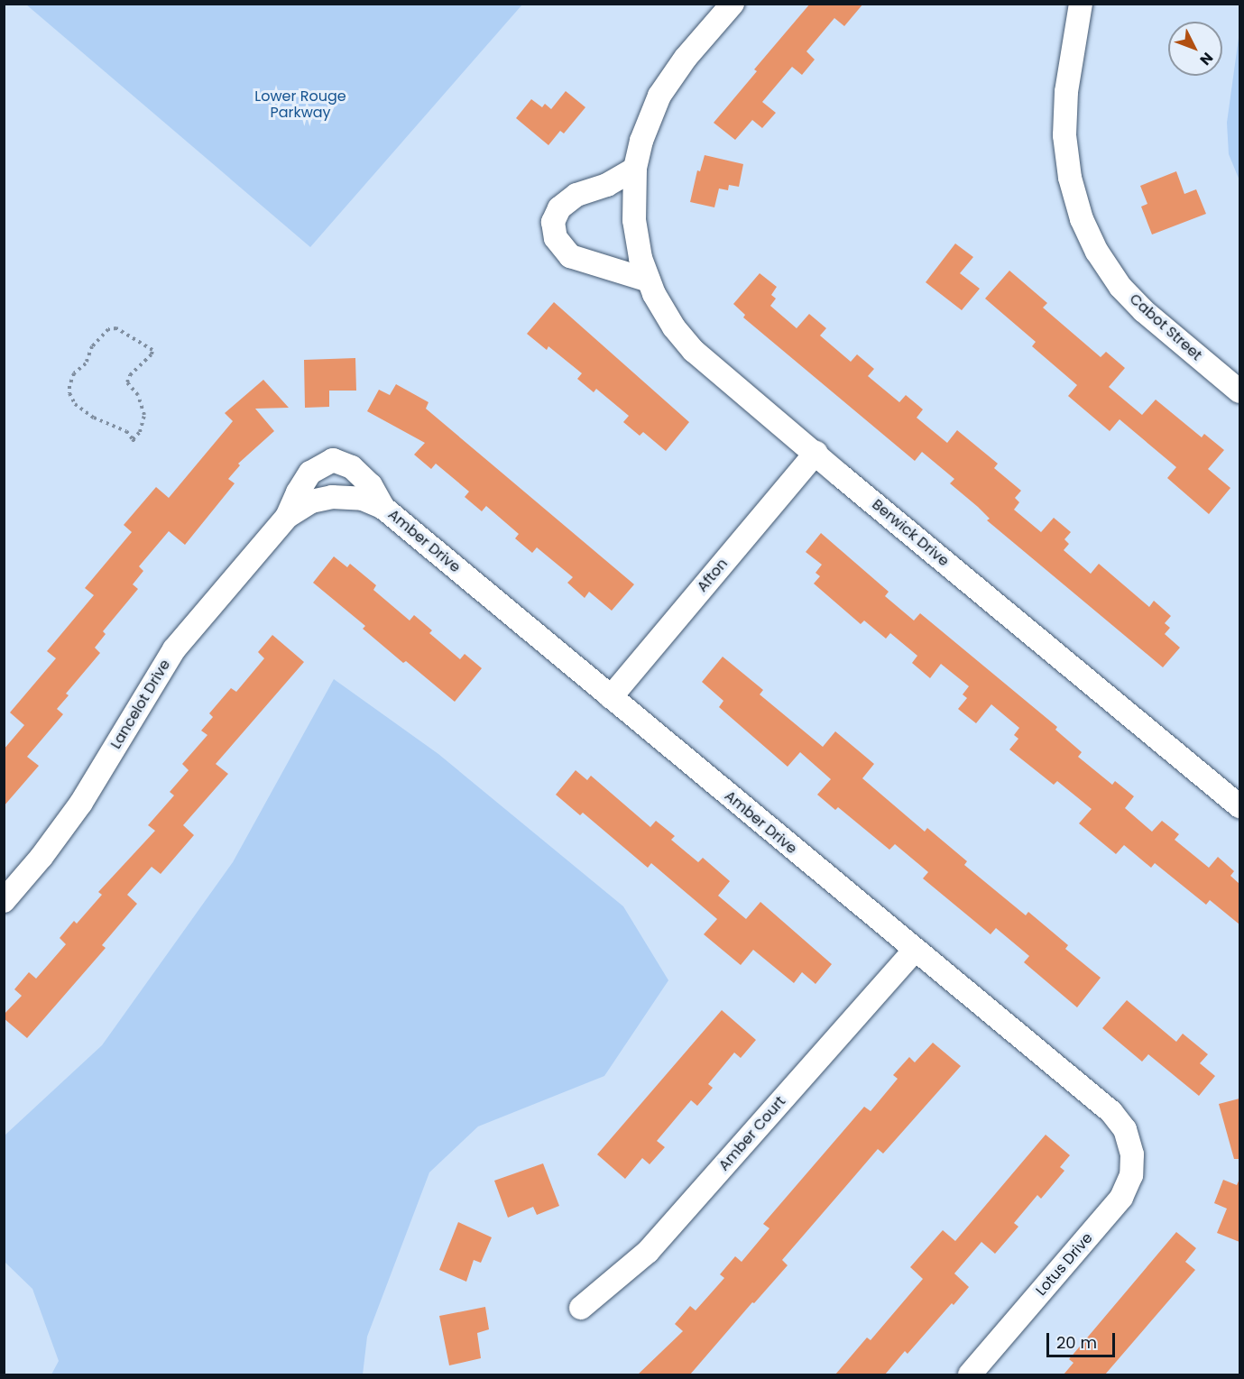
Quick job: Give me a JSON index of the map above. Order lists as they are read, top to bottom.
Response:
{
  "streets": {
    "street": [
      "Cabot Street",
      "Berwick Drive",
      "Amber Drive",
      "Afton",
      "Lancelot Drive",
      "Amber Court",
      "Lotus Drive"
    ]
  },
  "crossings": [
    ["Berwick Drive", "Afton"],
    ["Amber Drive", "Afton"],
    ["Amber Drive", "Lancelot Drive"],
    ["Amber Drive", "Amber Court"],
    ["Amber Drive", "Lotus Drive"]
  ],
  "parks": ["Lower Rouge Parkway"],
  "scale_bar": "20 m",
  "north": "bottom right"
}
